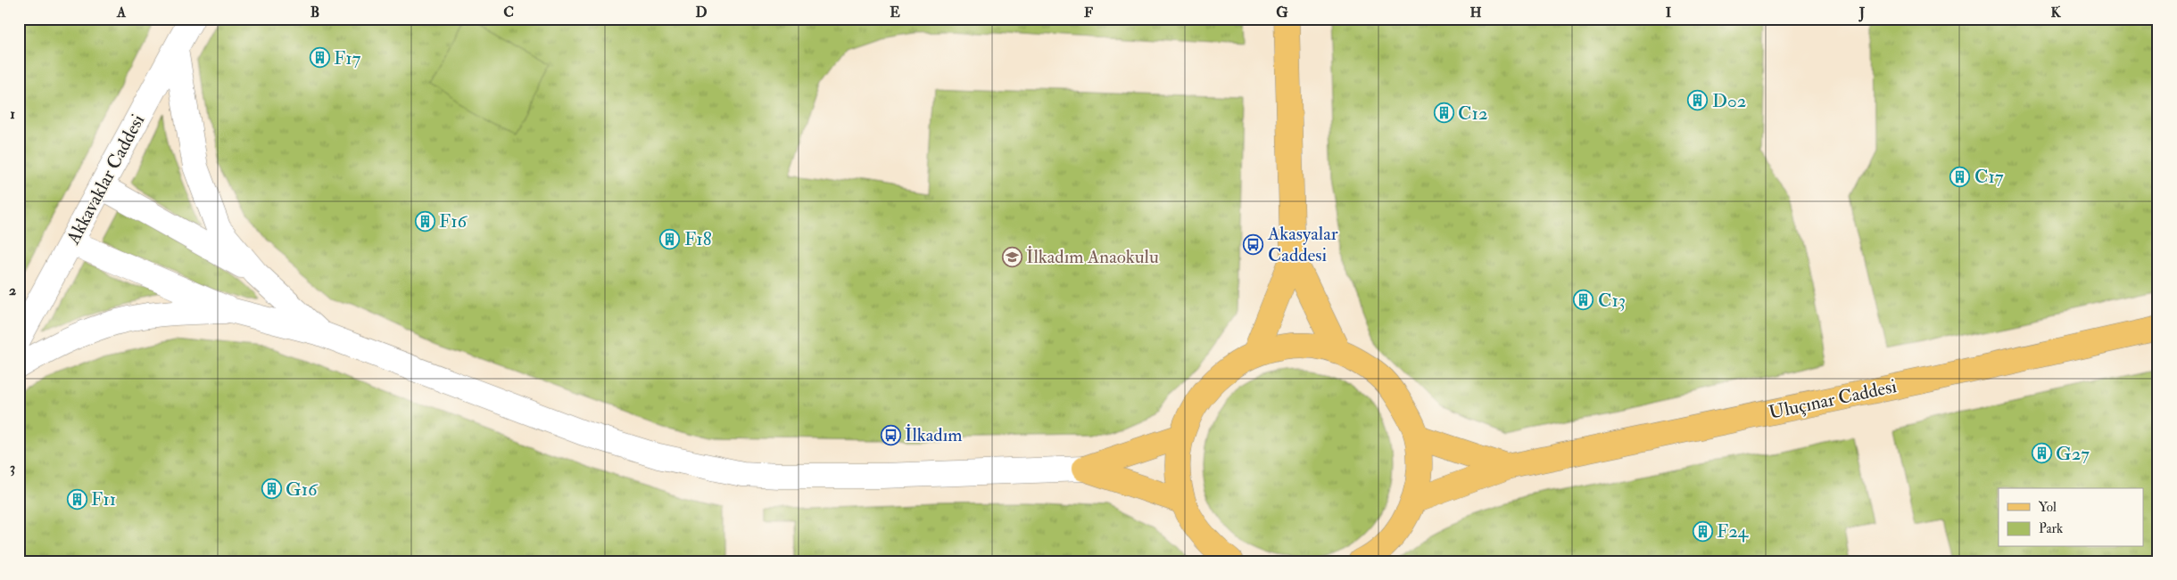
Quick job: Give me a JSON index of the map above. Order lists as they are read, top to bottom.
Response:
{
  "streets": {
    "main road": ["Uluçınar Caddesi"],
    "street": ["Akkavaklar Caddesi"]
  },
  "places": {
    "building": [
      "F17",
      "D02",
      "C12",
      "C17",
      "F16",
      "F18",
      "C13",
      "G27",
      "G16",
      "F11",
      "F24"
    ],
    "bus stop": ["Akasyalar Caddesi", "İlkadım"],
    "school or university": ["İlkadım Anaokulu"]
  },
  "legend": ["Yol", "Park"],
  "grid": {
    "columns": [
      "A",
      "B",
      "C",
      "D",
      "E",
      "F",
      "G",
      "H",
      "I",
      "J",
      "K"
    ],
    "rows": ["1", "2", "3"]
  }
}
